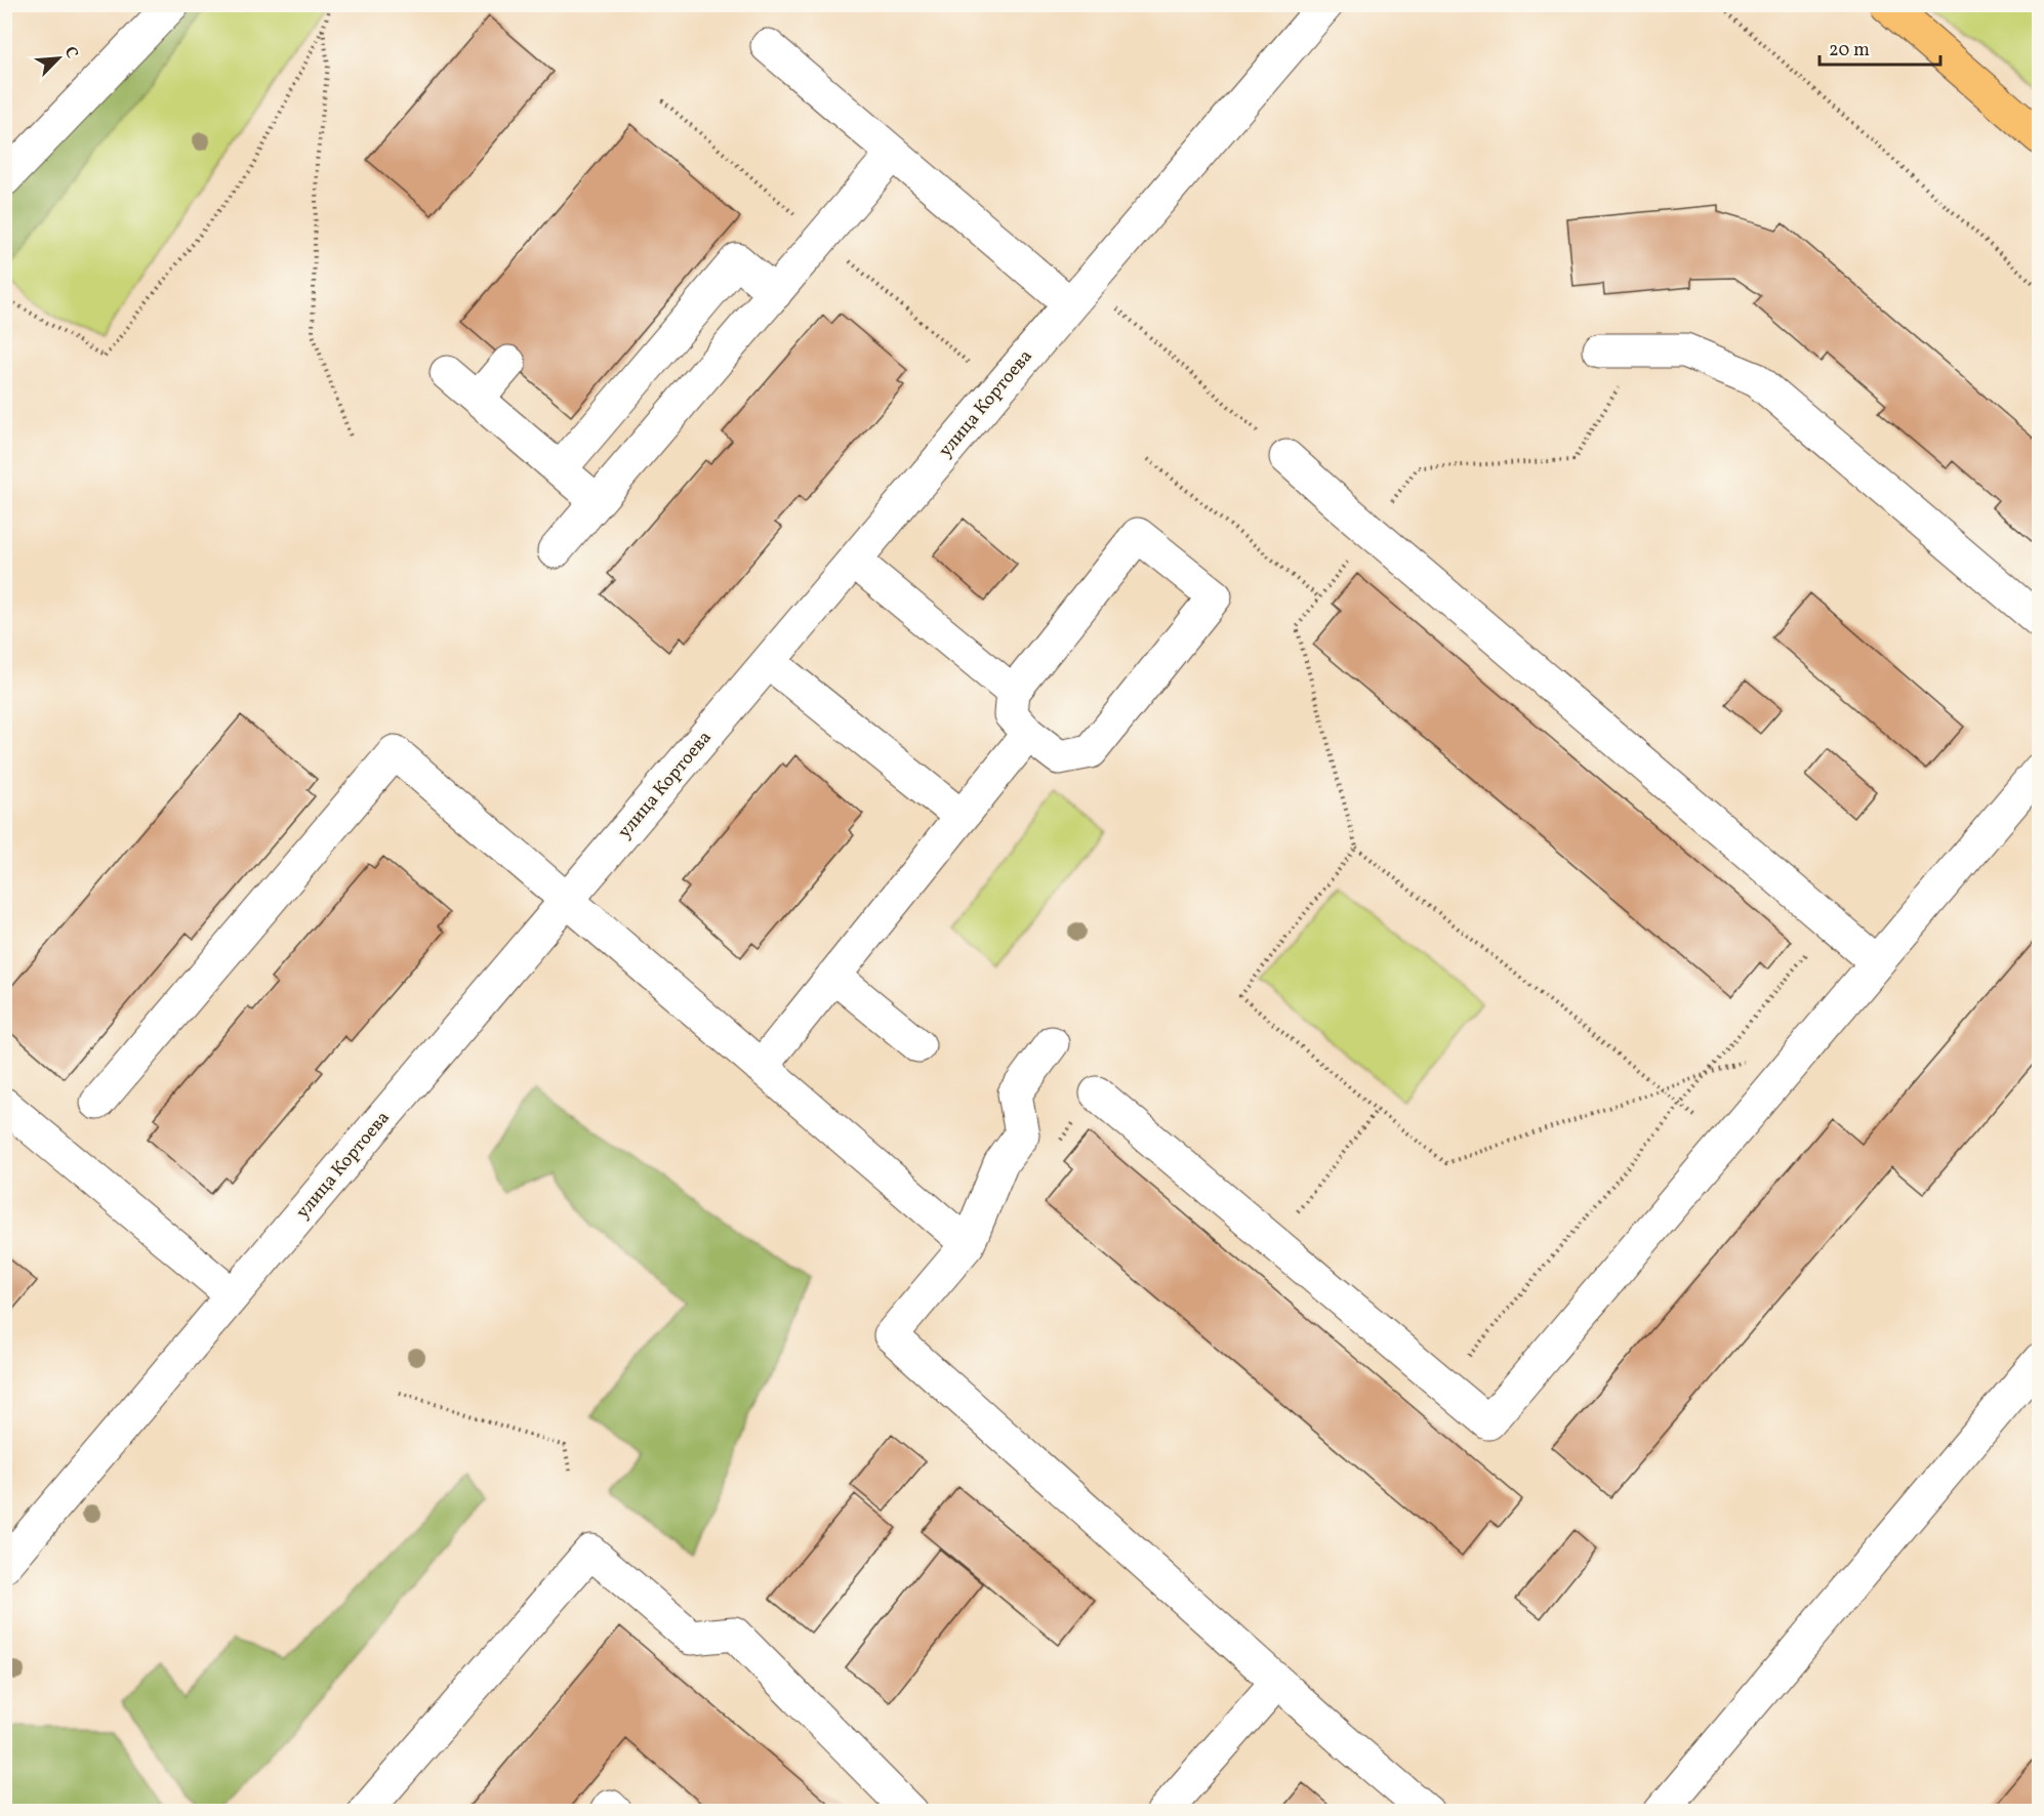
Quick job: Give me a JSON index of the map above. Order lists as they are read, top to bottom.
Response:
{
  "streets": {
    "street": ["улица Кортоева"]
  },
  "scale_bar": "20 m",
  "north": "top right"
}
